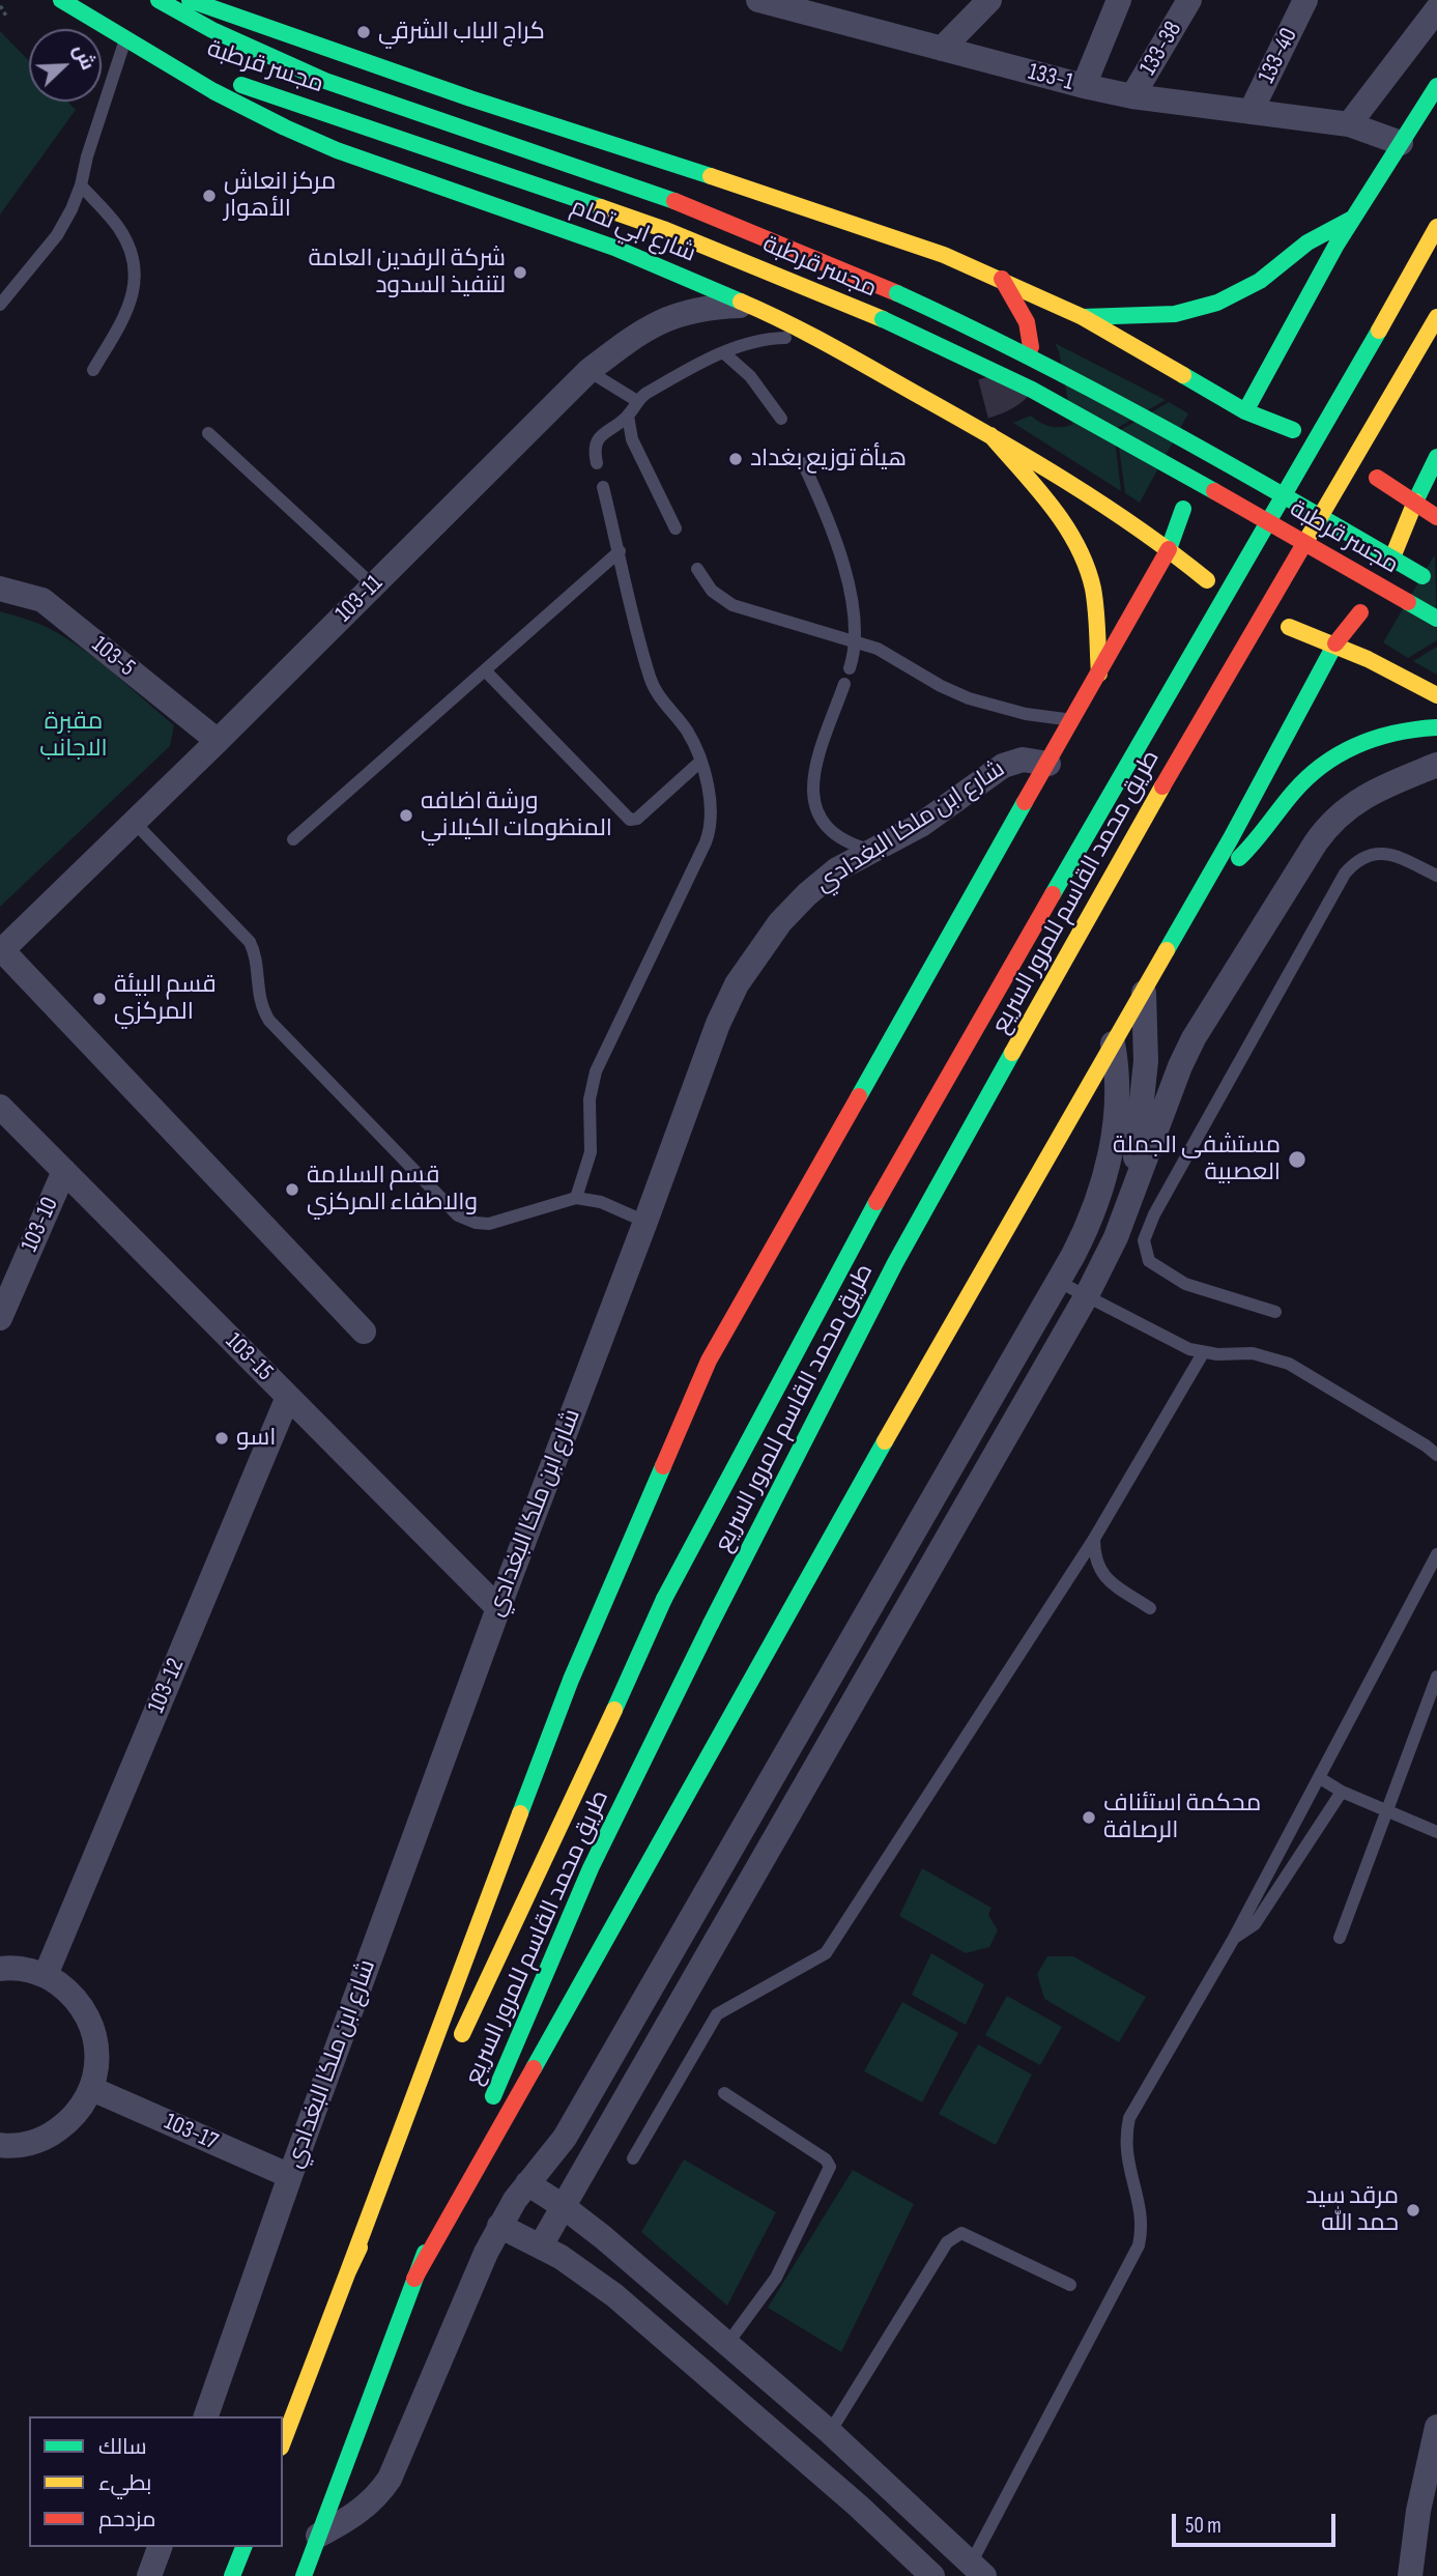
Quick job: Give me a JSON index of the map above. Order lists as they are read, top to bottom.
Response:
{
  "streets": {
    "main road": ["مجسر قرطبة", "شارع ابي تمام", "طريق محمد القاسم للمرور السريع"],
    "street": [
      "133-38",
      "133-40",
      "133-1",
      "103-11",
      "103-5",
      "شارع ابن ملكا البغدادي",
      "103-10",
      "103-15",
      "103-12",
      "103-17"
    ]
  },
  "crossings": [
    ["133-38", "133-1"],
    ["133-40", "133-1"],
    ["مجسر قرطبة", "شارع ابي تمام"],
    ["شارع ابي تمام", "103-11"],
    ["103-11", "103-5"],
    ["شارع ابن ملكا البغدادي", "103-15"],
    ["شارع ابن ملكا البغدادي", "103-17"],
    ["103-10", "103-15"],
    ["103-15", "103-12"]
  ],
  "parks": ["مقبرة الاجانب"],
  "places": [
    "كراج الباب الشرقي",
    "مركز انعاش الأهوار",
    "شركة الرفدين العامة لتنفيذ السدود",
    "هيأة توزيع بغداد",
    "ورشة اضافه المنظومات الكيلاني",
    "قسم البيئة المركزي",
    "مستشفى الجملة العصبية",
    "قسم السلامة والاطفاء المركزي",
    "اسو",
    "محكمة استئناف الرصافة",
    "مرقد سيد حمد الله"
  ],
  "legend": ["سالك", "بطيء", "مزدحم"],
  "scale_bar": "50 m",
  "north": "top right"
}
